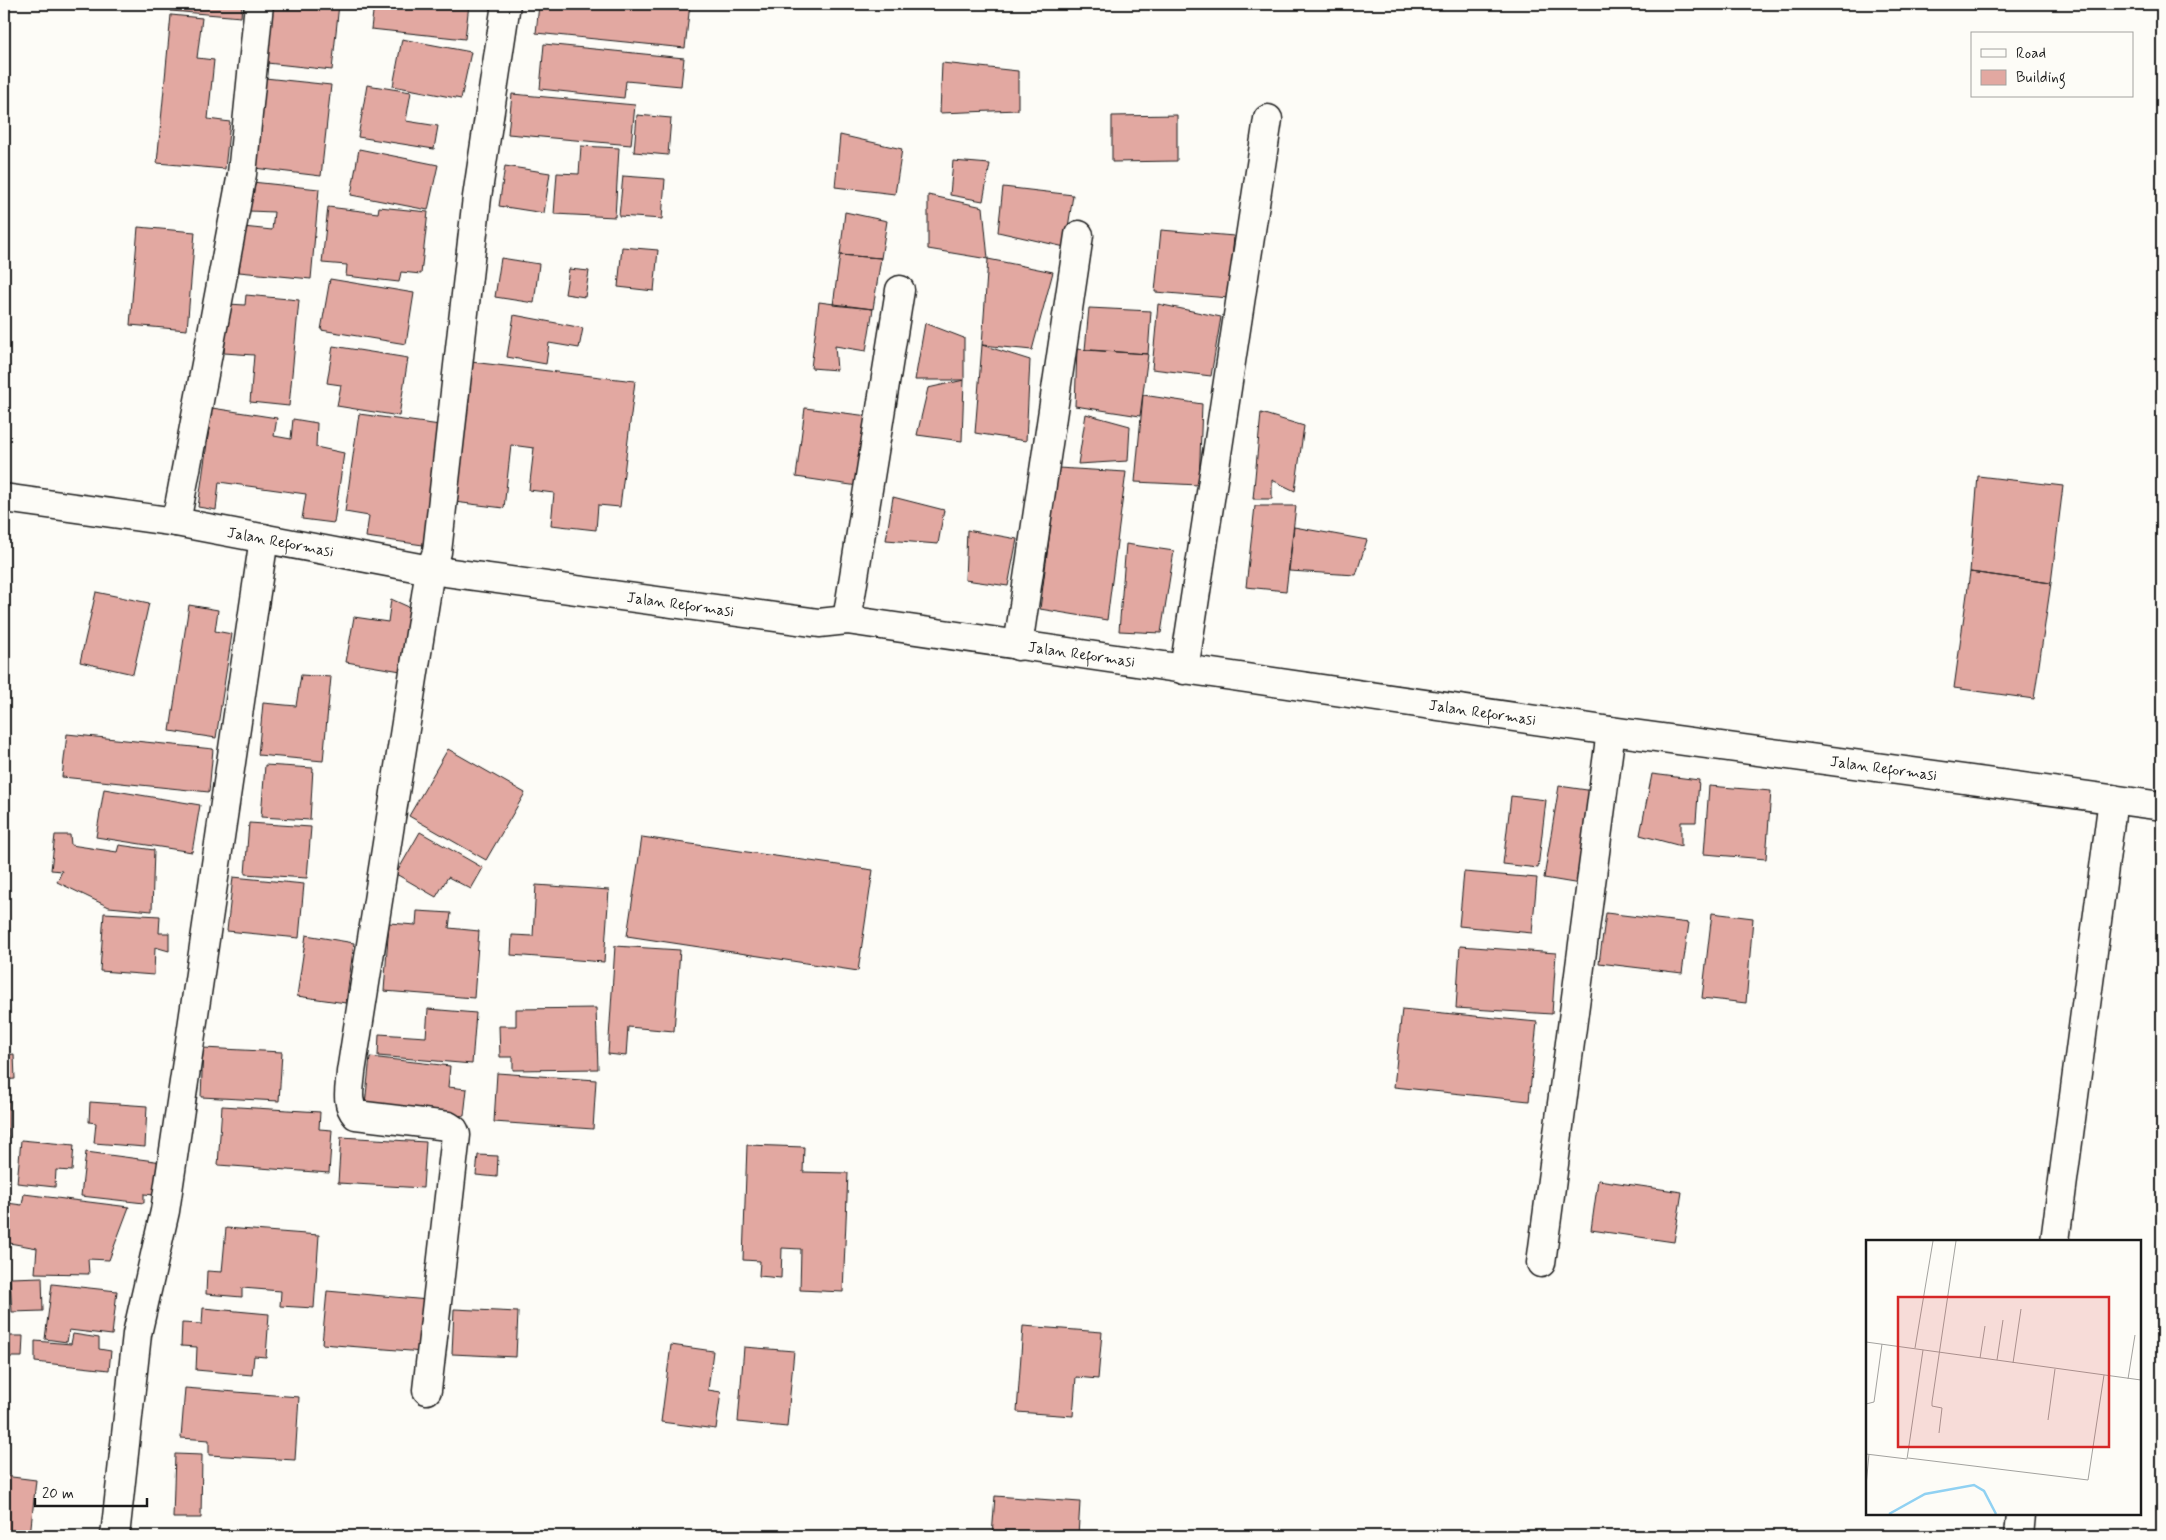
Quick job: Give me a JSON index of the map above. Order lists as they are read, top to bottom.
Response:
{
  "streets": {
    "street": ["Jalan Reformasi"]
  },
  "legend": ["Road", "Building"],
  "scale_bar": "20 m"
}
